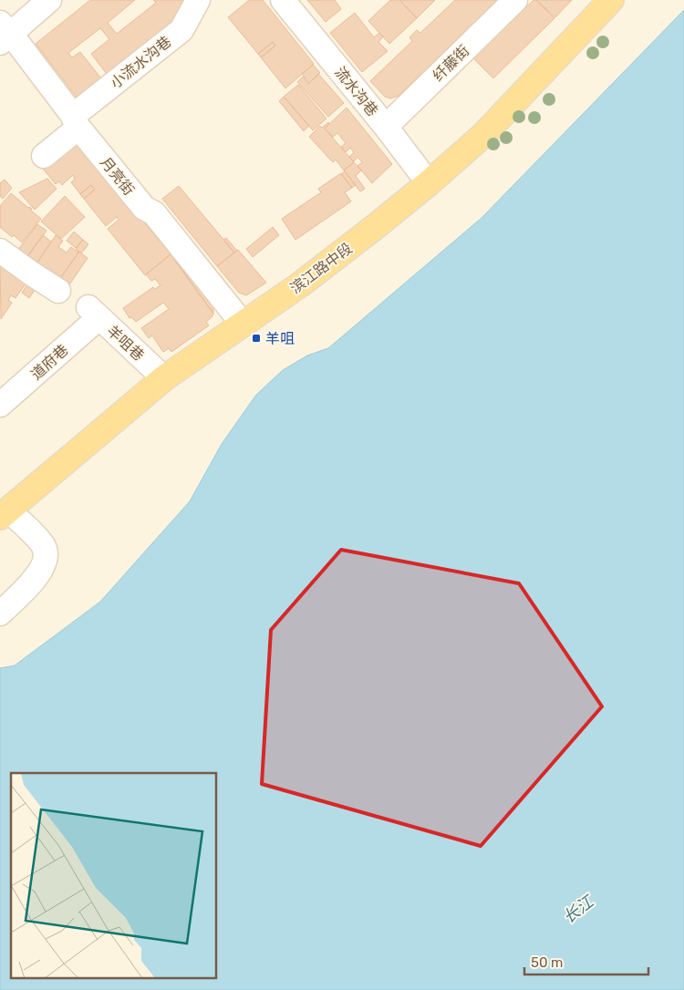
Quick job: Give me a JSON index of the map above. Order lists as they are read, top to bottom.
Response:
{
  "streets": {
    "main road": ["滨江路中段"],
    "street": [
      "小流水沟巷",
      "纤藤街",
      "流水沟巷",
      "月亮街",
      "羊咀巷",
      "道府巷"
    ]
  },
  "crossings": [
    ["小流水沟巷", "月亮街"],
    ["纤藤街", "流水沟巷"],
    ["流水沟巷", "滨江路中段"],
    ["月亮街", "滨江路中段"],
    ["滨江路中段", "羊咀巷"],
    ["羊咀巷", "道府巷"]
  ],
  "water": ["长江"],
  "places": {
    "transit": ["羊咀"]
  },
  "scale_bar": "50 m"
}
